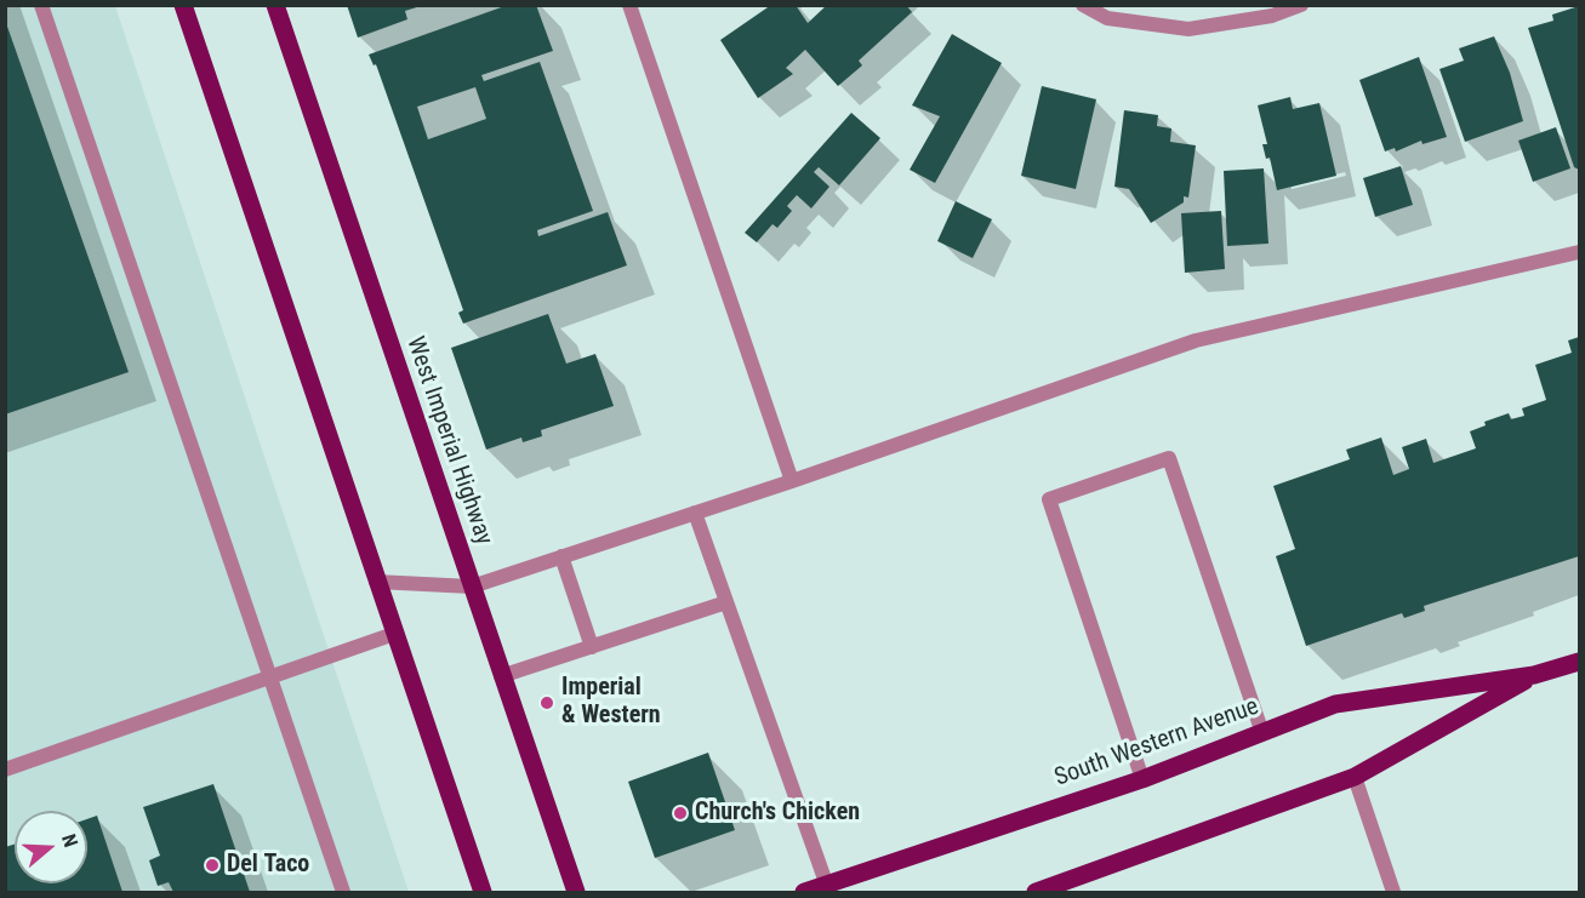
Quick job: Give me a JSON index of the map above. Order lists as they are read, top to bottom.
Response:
{
  "streets": {
    "main road": ["West Imperial Highway", "South Western Avenue"]
  },
  "places": ["Imperial & Western", "Church's Chicken", "Del Taco"],
  "north": "right"
}
